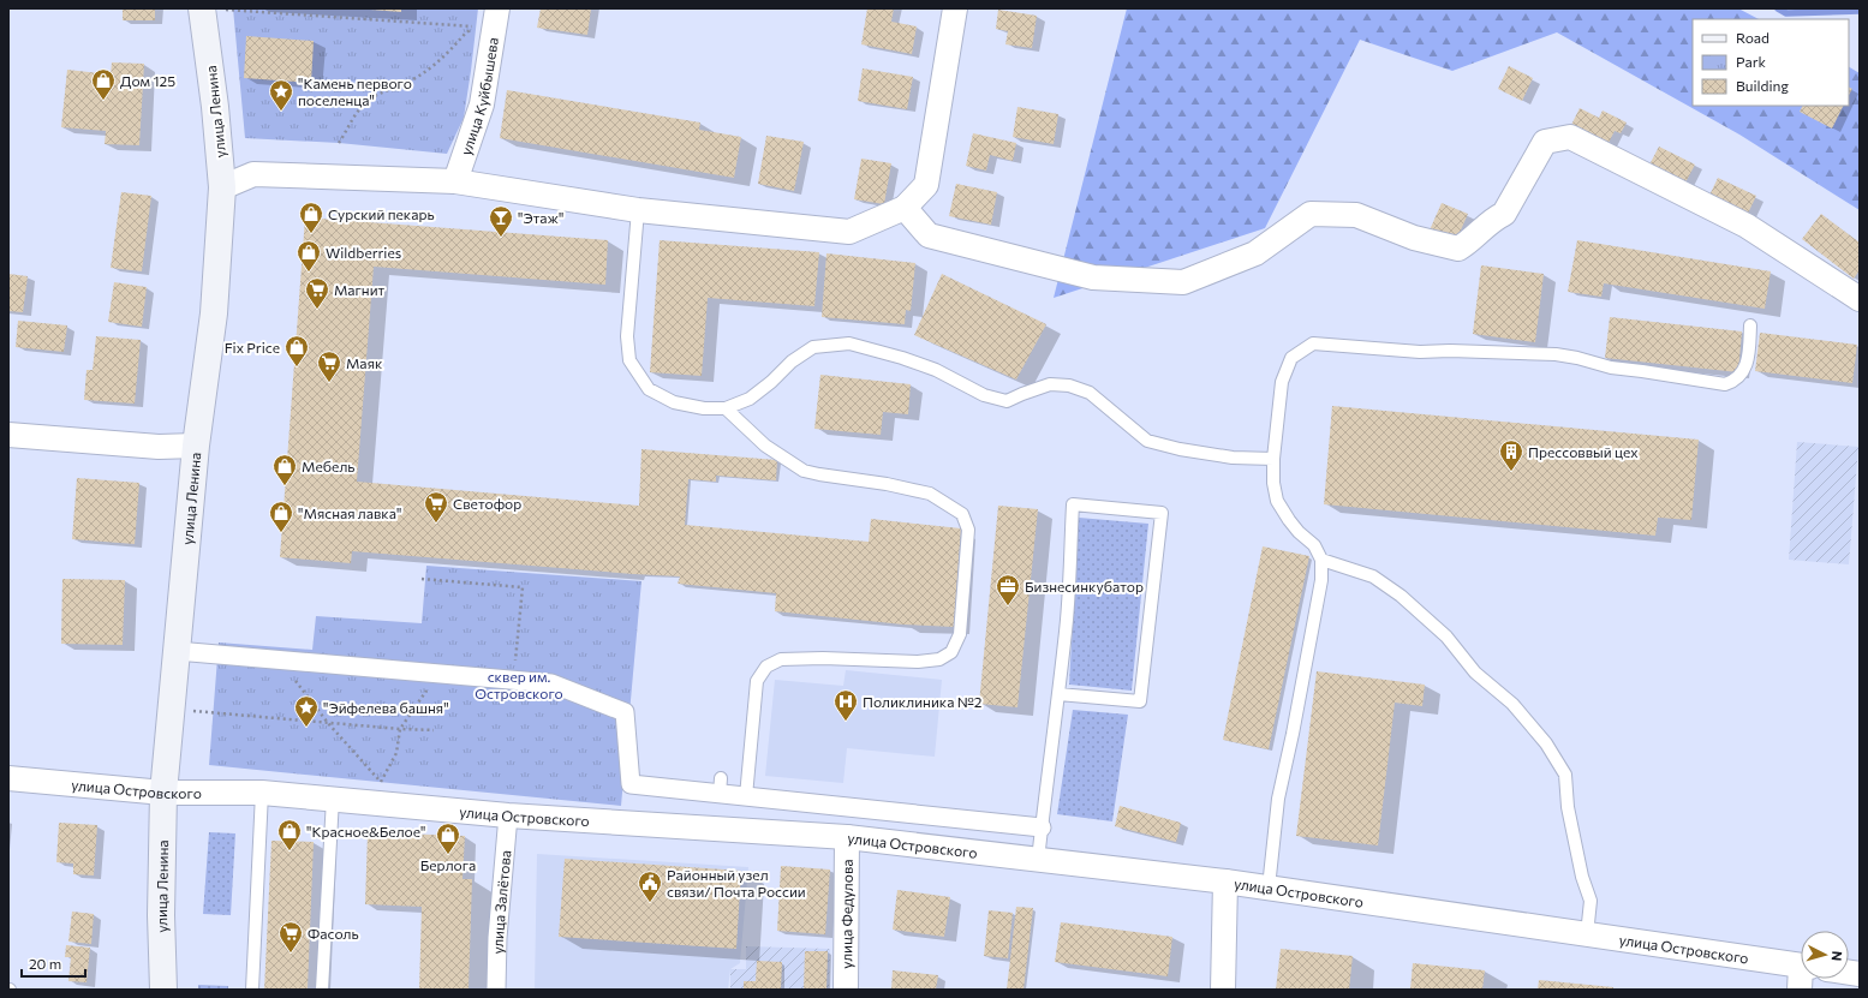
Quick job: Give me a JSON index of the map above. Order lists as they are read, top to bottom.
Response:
{
  "streets": {
    "main road": ["улица Ленина"],
    "street": [
      "улица Куйбышева",
      "улица Островского",
      "улица Залётова",
      "улица Федулова"
    ]
  },
  "crossings": [
    ["улица Ленина", "улица Островского"],
    ["улица Островского", "улица Залётова"],
    ["улица Островского", "улица Федулова"]
  ],
  "parks": ["сквер им. Островского"],
  "places": {
    "shop": [
      "Дом 125",
      "Сурский пекарь",
      "Wildberries",
      "Fix Price",
      "Мебель",
      "\"Мясная лавка\"",
      "\"Красное&Белое\"",
      "Берлога"
    ],
    "place": ["\"Камень первого поселенца\"", "\"Эйфелева башня\""],
    "bar": ["\"Этаж\""],
    "supermarket": [
      "Магнит",
      "Maяк",
      "Светофор",
      "Фасоль"
    ],
    "building": ["Прессоввый цех"],
    "office": ["Бизнесинкубатор"],
    "hospital": ["Поликлиника №2"],
    "public building": ["Районный узел связи/ Почта России"]
  },
  "legend": ["Road", "Park", "Building"],
  "scale_bar": "20 m",
  "north": "right"
}
